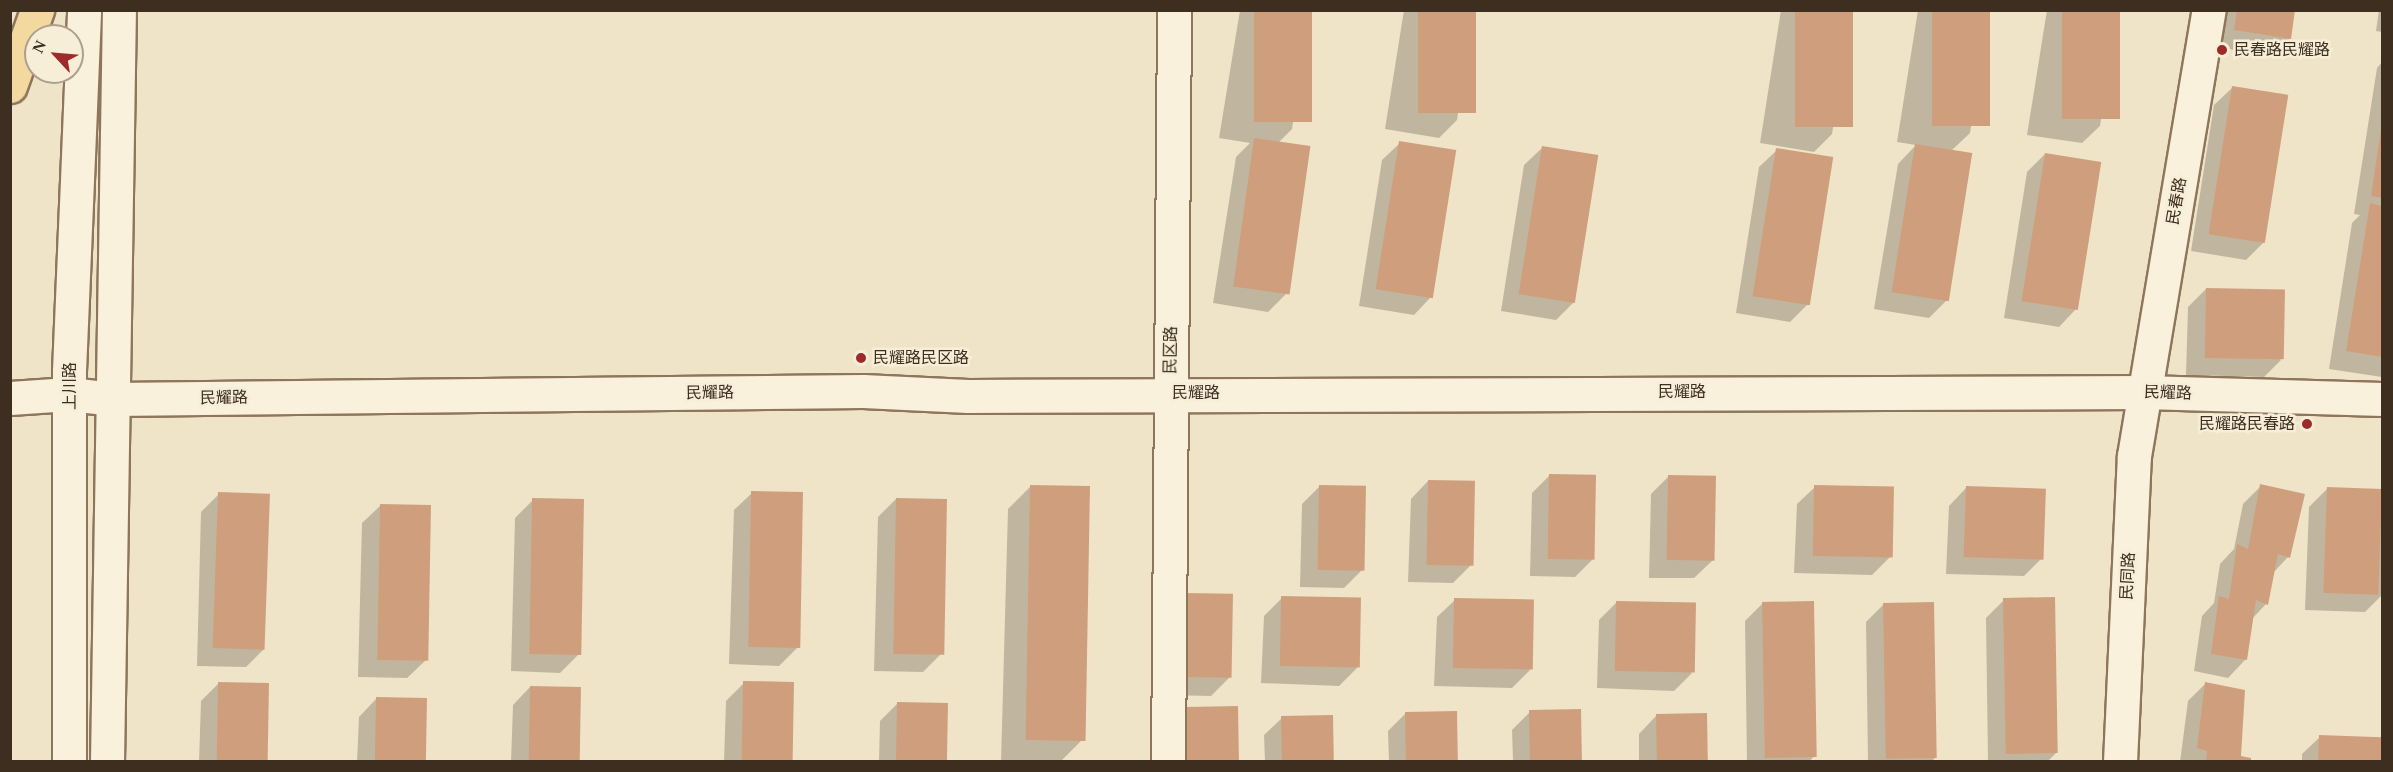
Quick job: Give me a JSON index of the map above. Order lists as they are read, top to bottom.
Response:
{
  "streets": {
    "street": [
      "民春路",
      "民区路",
      "上川路",
      "民耀路",
      "民同路"
    ]
  },
  "crossings": [
    ["民春路", "民耀路"],
    ["民春路", "民同路"],
    ["民区路", "民耀路"],
    ["上川路", "民耀路"],
    ["民耀路", "民同路"]
  ],
  "places": ["民春路民耀路", "民耀路民区路", "民耀路民春路"],
  "north": "top left"
}
